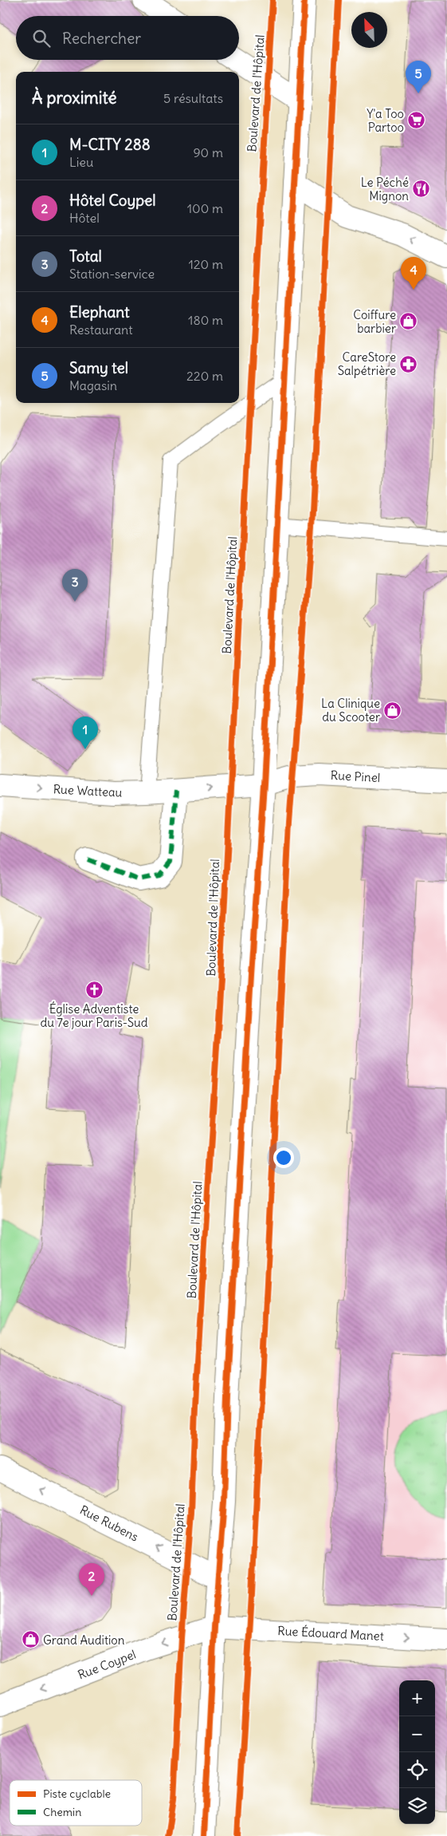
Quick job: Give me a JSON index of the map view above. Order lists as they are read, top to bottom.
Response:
{
  "streets": {
    "main road": [
      "Rue Pinel",
      "Rue Watteau",
      "Rue Rubens",
      "Rue Édouard Manet",
      "Rue Coypel"
    ],
    "cycle path": ["Boulevard de l'Hôpital"]
  },
  "crossings": [
    ["Rue Pinel", "Rue Watteau"],
    ["Rue Édouard Manet", "Rue Coypel"]
  ],
  "one_way": [
    "Rue Watteau",
    "Rue Rubens",
    "Rue Édouard Manet",
    "Rue Coypel"
  ],
  "places": {
    "supermarket": ["Y'a Too Partoo"],
    "restaurant": ["Le Péché Mignon"],
    "shop": ["Coiffure barbier", "La Clinique du Scooter", "Grand Audition"],
    "pharmacy": ["CareStore Salpétrière"],
    "church": ["Église Adventiste du 7e jour Paris-Sud"]
  },
  "legend": ["Piste cyclable", "Chemin"],
  "north": "top left",
  "page": {
    "search": "Rechercher",
    "pins": [
      "5",
      "4",
      "3",
      "1",
      "2"
    ],
    "heading": ["À proximité", "5 résultats"],
    "list": [
      {
        "mark": "1",
        "name": "M-CITY 288",
        "note": "Lieu",
        "value": "90 m"
      },
      {
        "mark": "2",
        "name": "Hôtel Coypel",
        "note": "Hôtel",
        "value": "100 m"
      },
      {
        "mark": "3",
        "name": "Total",
        "note": "Station-service",
        "value": "120 m"
      },
      {
        "mark": "4",
        "name": "Elephant",
        "note": "Restaurant",
        "value": "180 m"
      },
      {
        "mark": "5",
        "name": "Samy tel",
        "note": "Magasin",
        "value": "220 m"
      }
    ],
    "map_buttons": ["+", "−"]
  }
}
